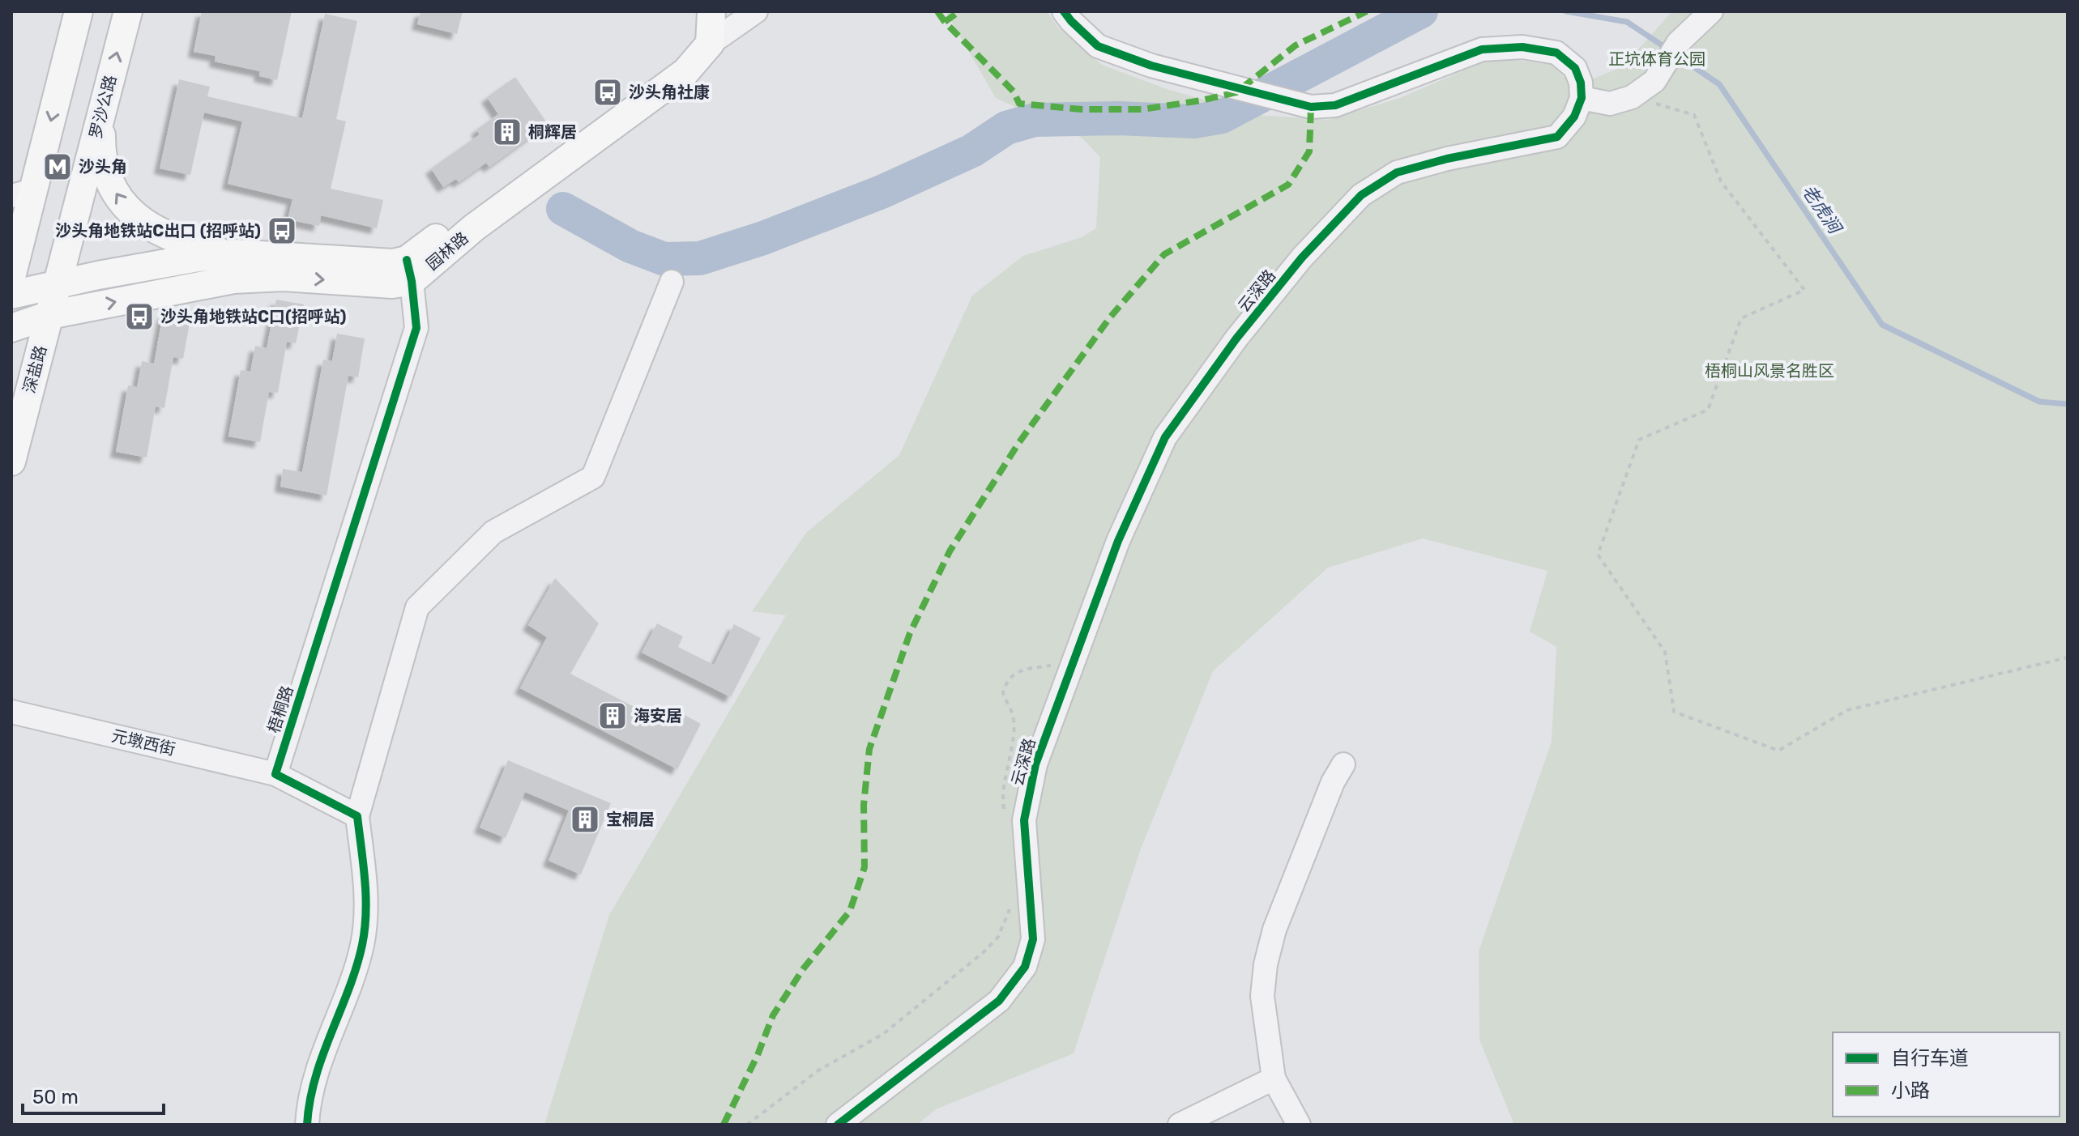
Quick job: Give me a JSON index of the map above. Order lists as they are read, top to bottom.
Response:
{
  "streets": {
    "main road": ["罗沙公路", "园林路", "深盐路"],
    "street": ["云深路", "梧桐路", "元墩西街"]
  },
  "crossings": [
    ["罗沙公路", "园林路"],
    ["罗沙公路", "深盐路"],
    ["园林路", "深盐路"],
    ["园林路", "梧桐路"],
    ["梧桐路", "元墩西街"]
  ],
  "water": ["老虎涧"],
  "parks": ["正坑体育公园", "梧桐山风景名胜区"],
  "places": {
    "bus stop": ["沙头角社康", "沙头角地铁站C出口 (招呼站)", "沙头角地铁站C口(招呼站)"],
    "building": ["桐辉居", "海安居", "宝桐居"],
    "metro station": ["沙头角"]
  },
  "legend": ["自行车道", "小路"],
  "scale_bar": "50 m"
}
